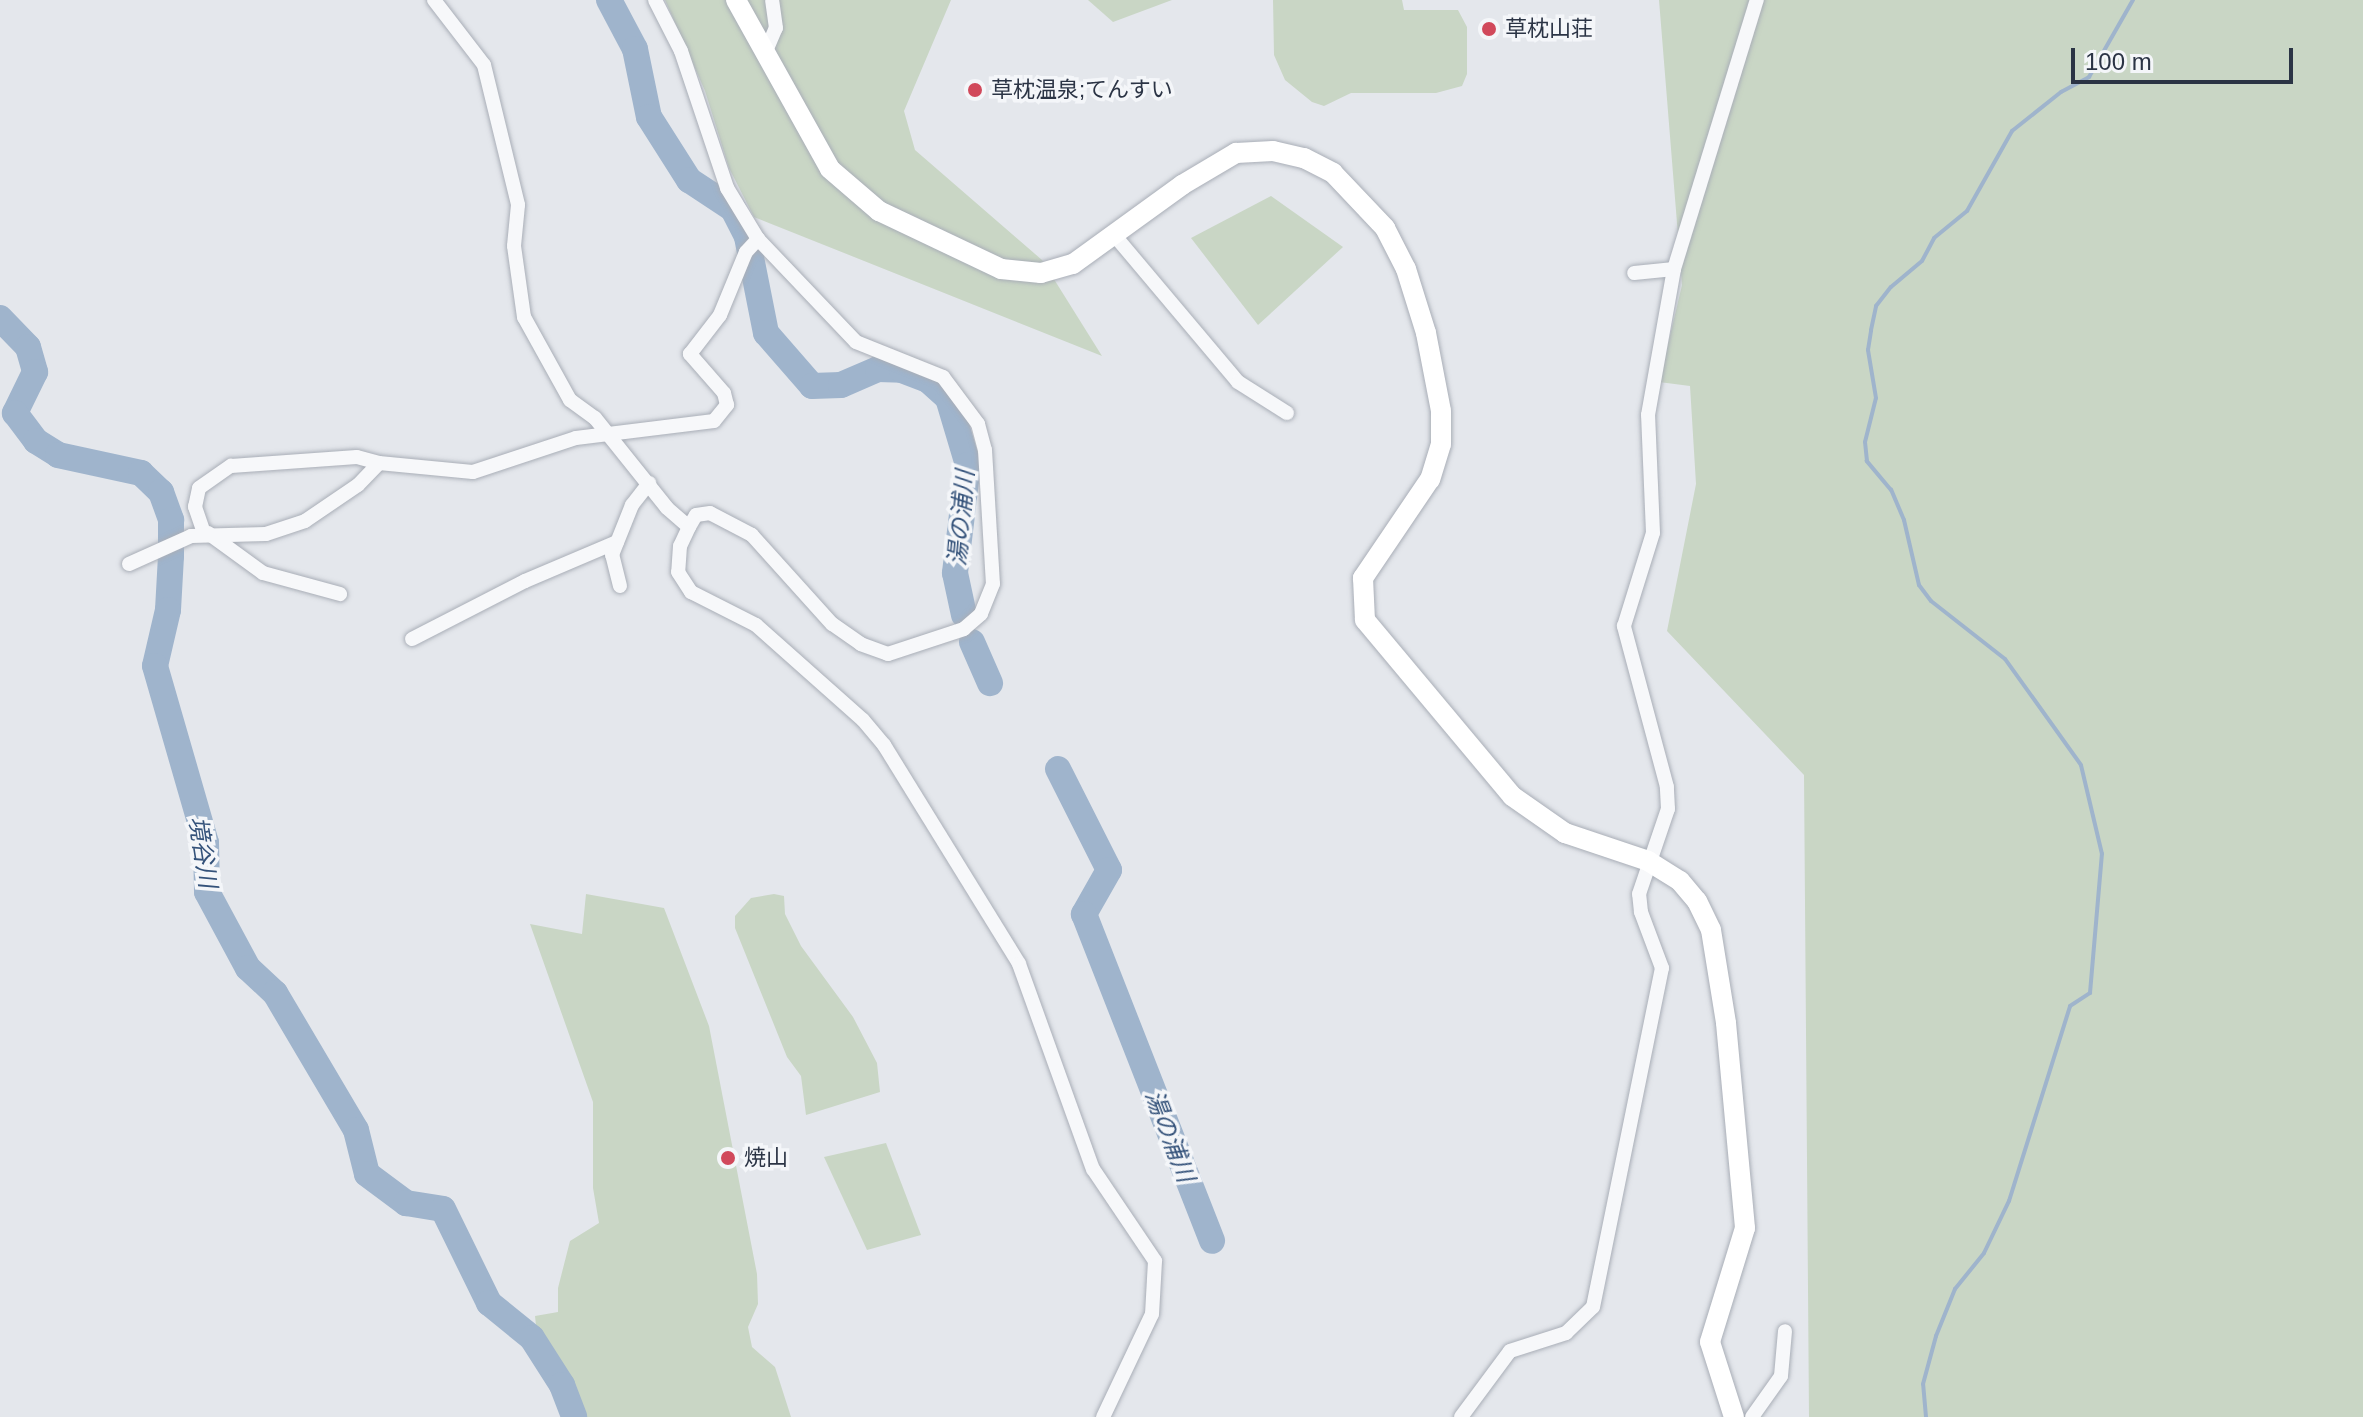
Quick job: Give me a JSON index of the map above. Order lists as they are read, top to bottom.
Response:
{
  "water": ["湯の浦川", "境谷川"],
  "places": ["草枕山荘", "草枕温泉;てんすい", "焼山"],
  "scale_bar": "100 m"
}
